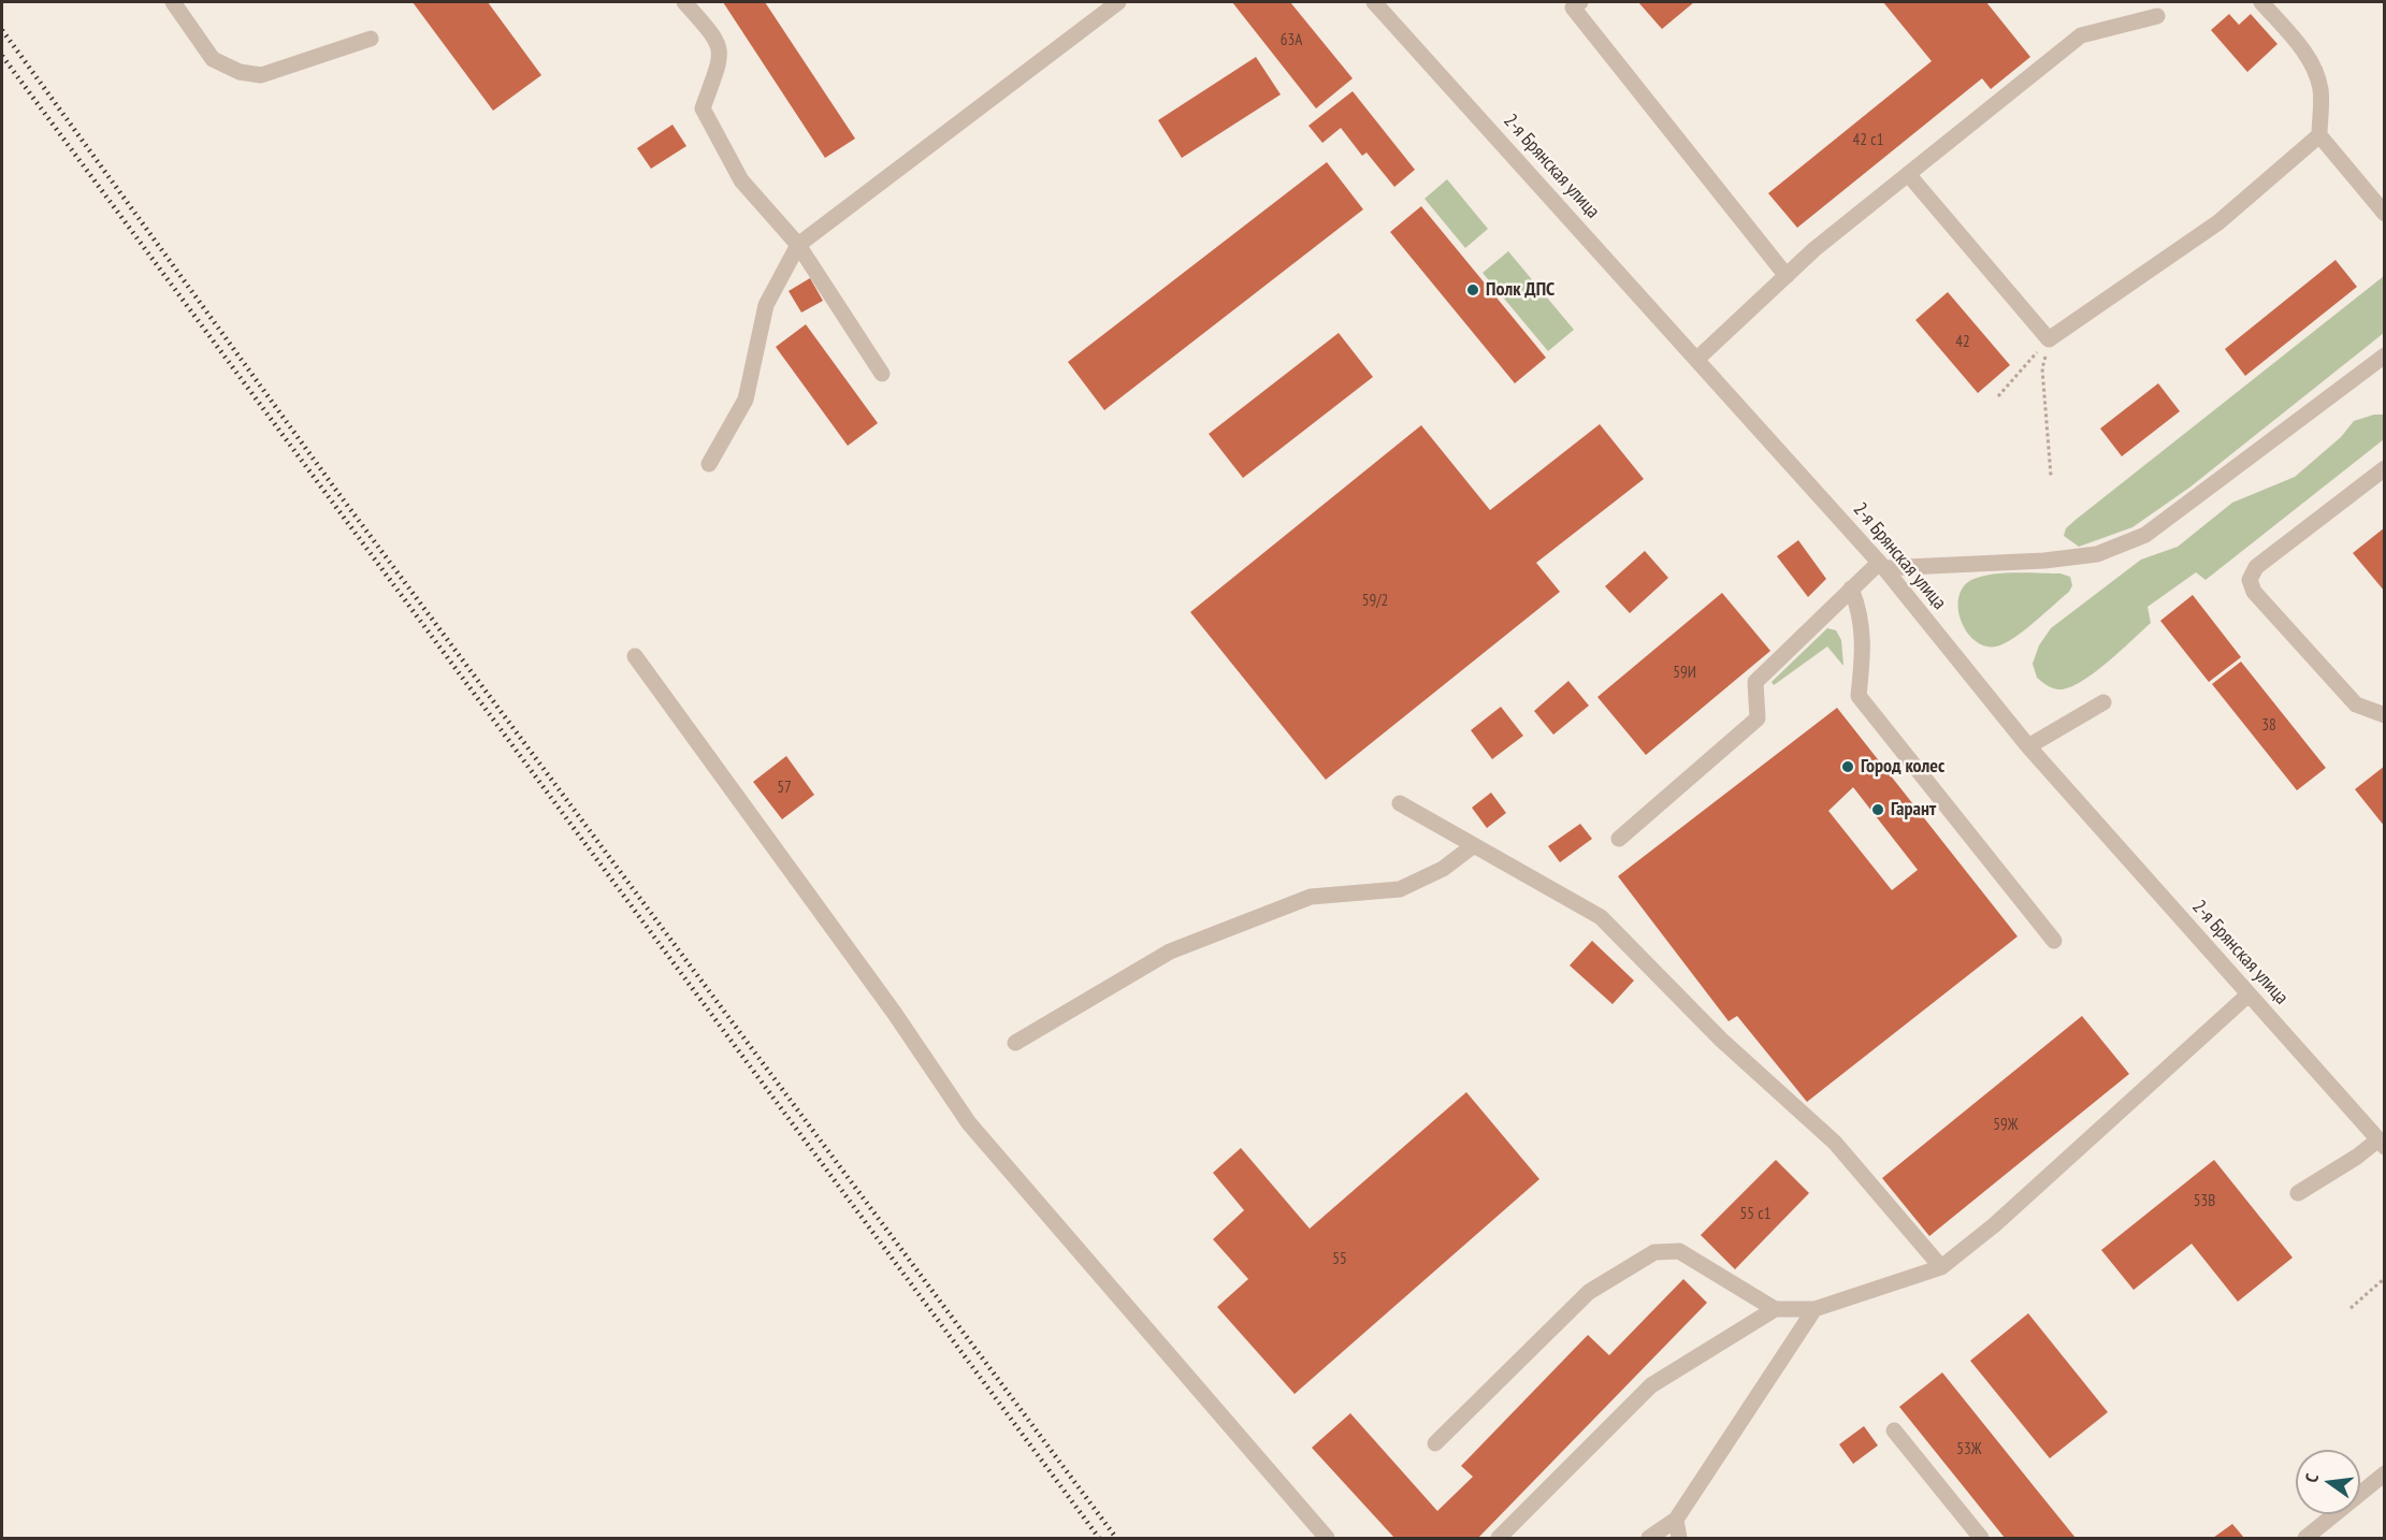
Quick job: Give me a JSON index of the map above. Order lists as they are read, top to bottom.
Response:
{
  "streets": {
    "street": ["2-я Брянская улица"]
  },
  "places": ["Полк ДПС", "Город колес", "Гарант"],
  "house_numbers": [
    "63А",
    "42 с1",
    "42",
    "59/2",
    "59И",
    "38",
    "57",
    "59Ж",
    "53В",
    "55 с1",
    "55",
    "53Ж"
  ],
  "north": "left"
}
